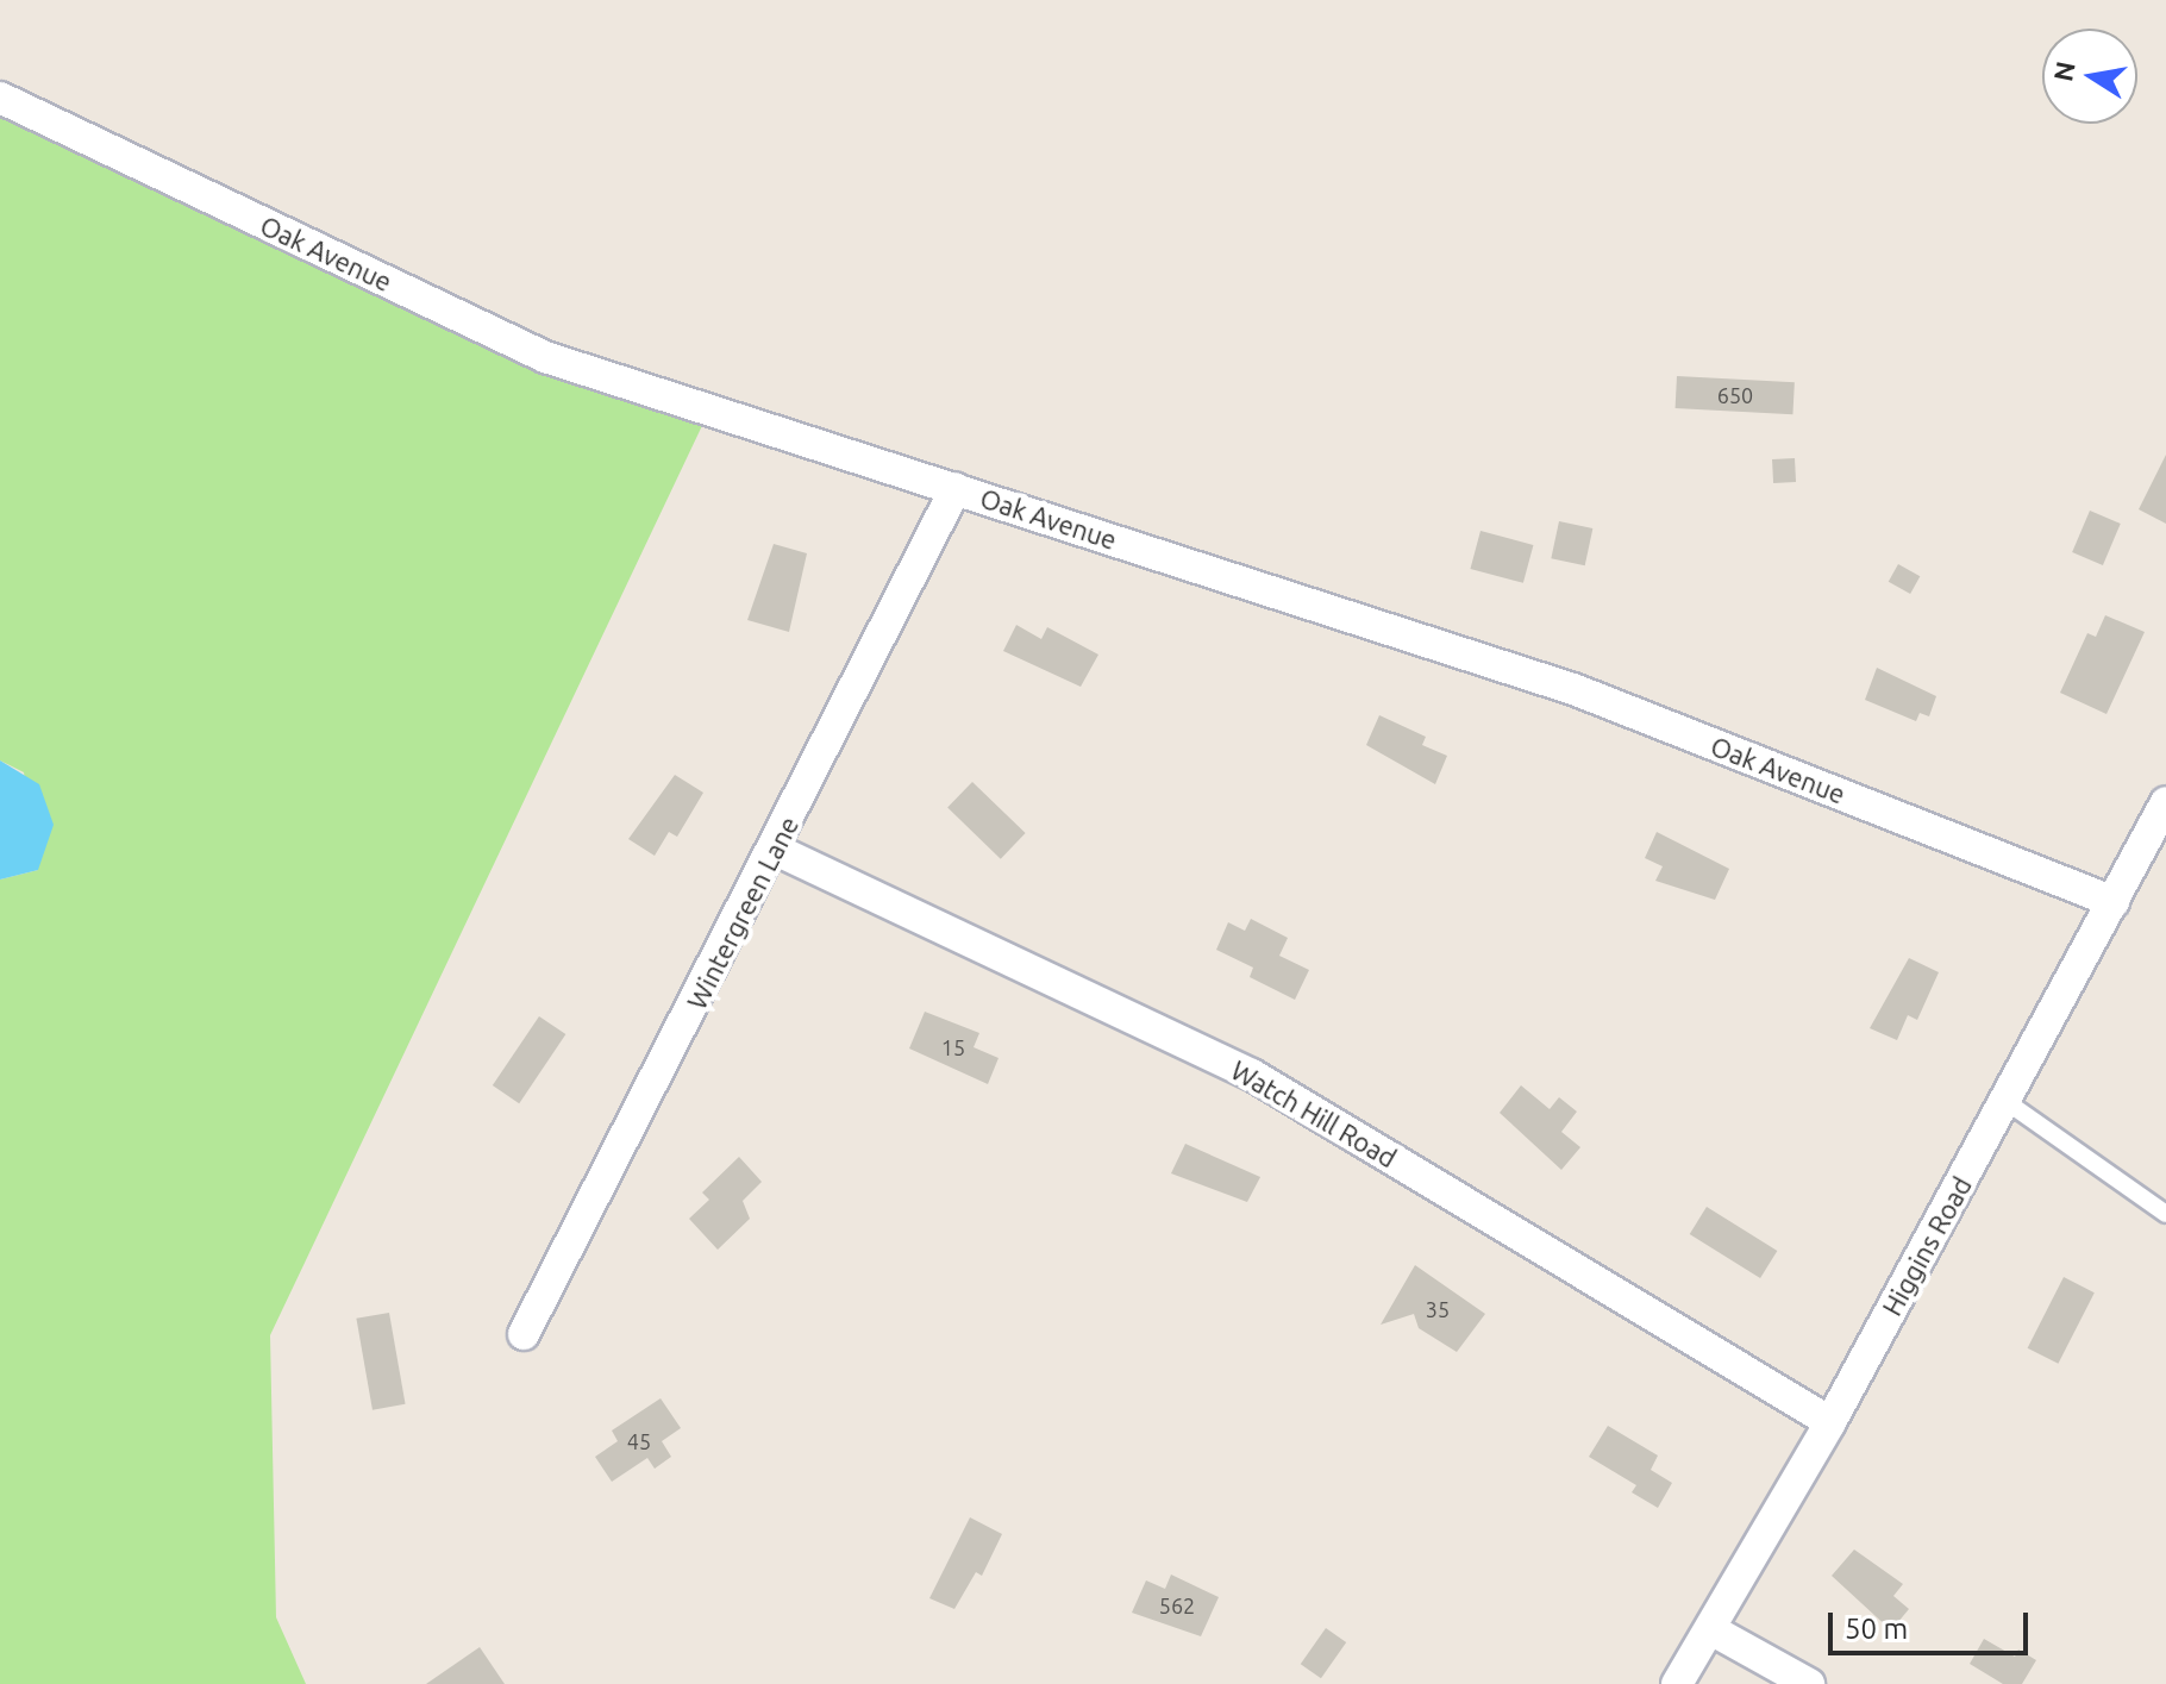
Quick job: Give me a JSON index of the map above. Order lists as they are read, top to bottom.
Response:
{
  "streets": {
    "street": [
      "Oak Avenue",
      "Wintergreen Lane",
      "Watch Hill Road",
      "Higgins Road"
    ]
  },
  "crossings": [
    ["Oak Avenue", "Wintergreen Lane"],
    ["Oak Avenue", "Higgins Road"],
    ["Wintergreen Lane", "Watch Hill Road"],
    ["Watch Hill Road", "Higgins Road"]
  ],
  "house_numbers": [
    "650",
    "15",
    "35",
    "45",
    "562"
  ],
  "scale_bar": "50 m",
  "north": "left"
}
